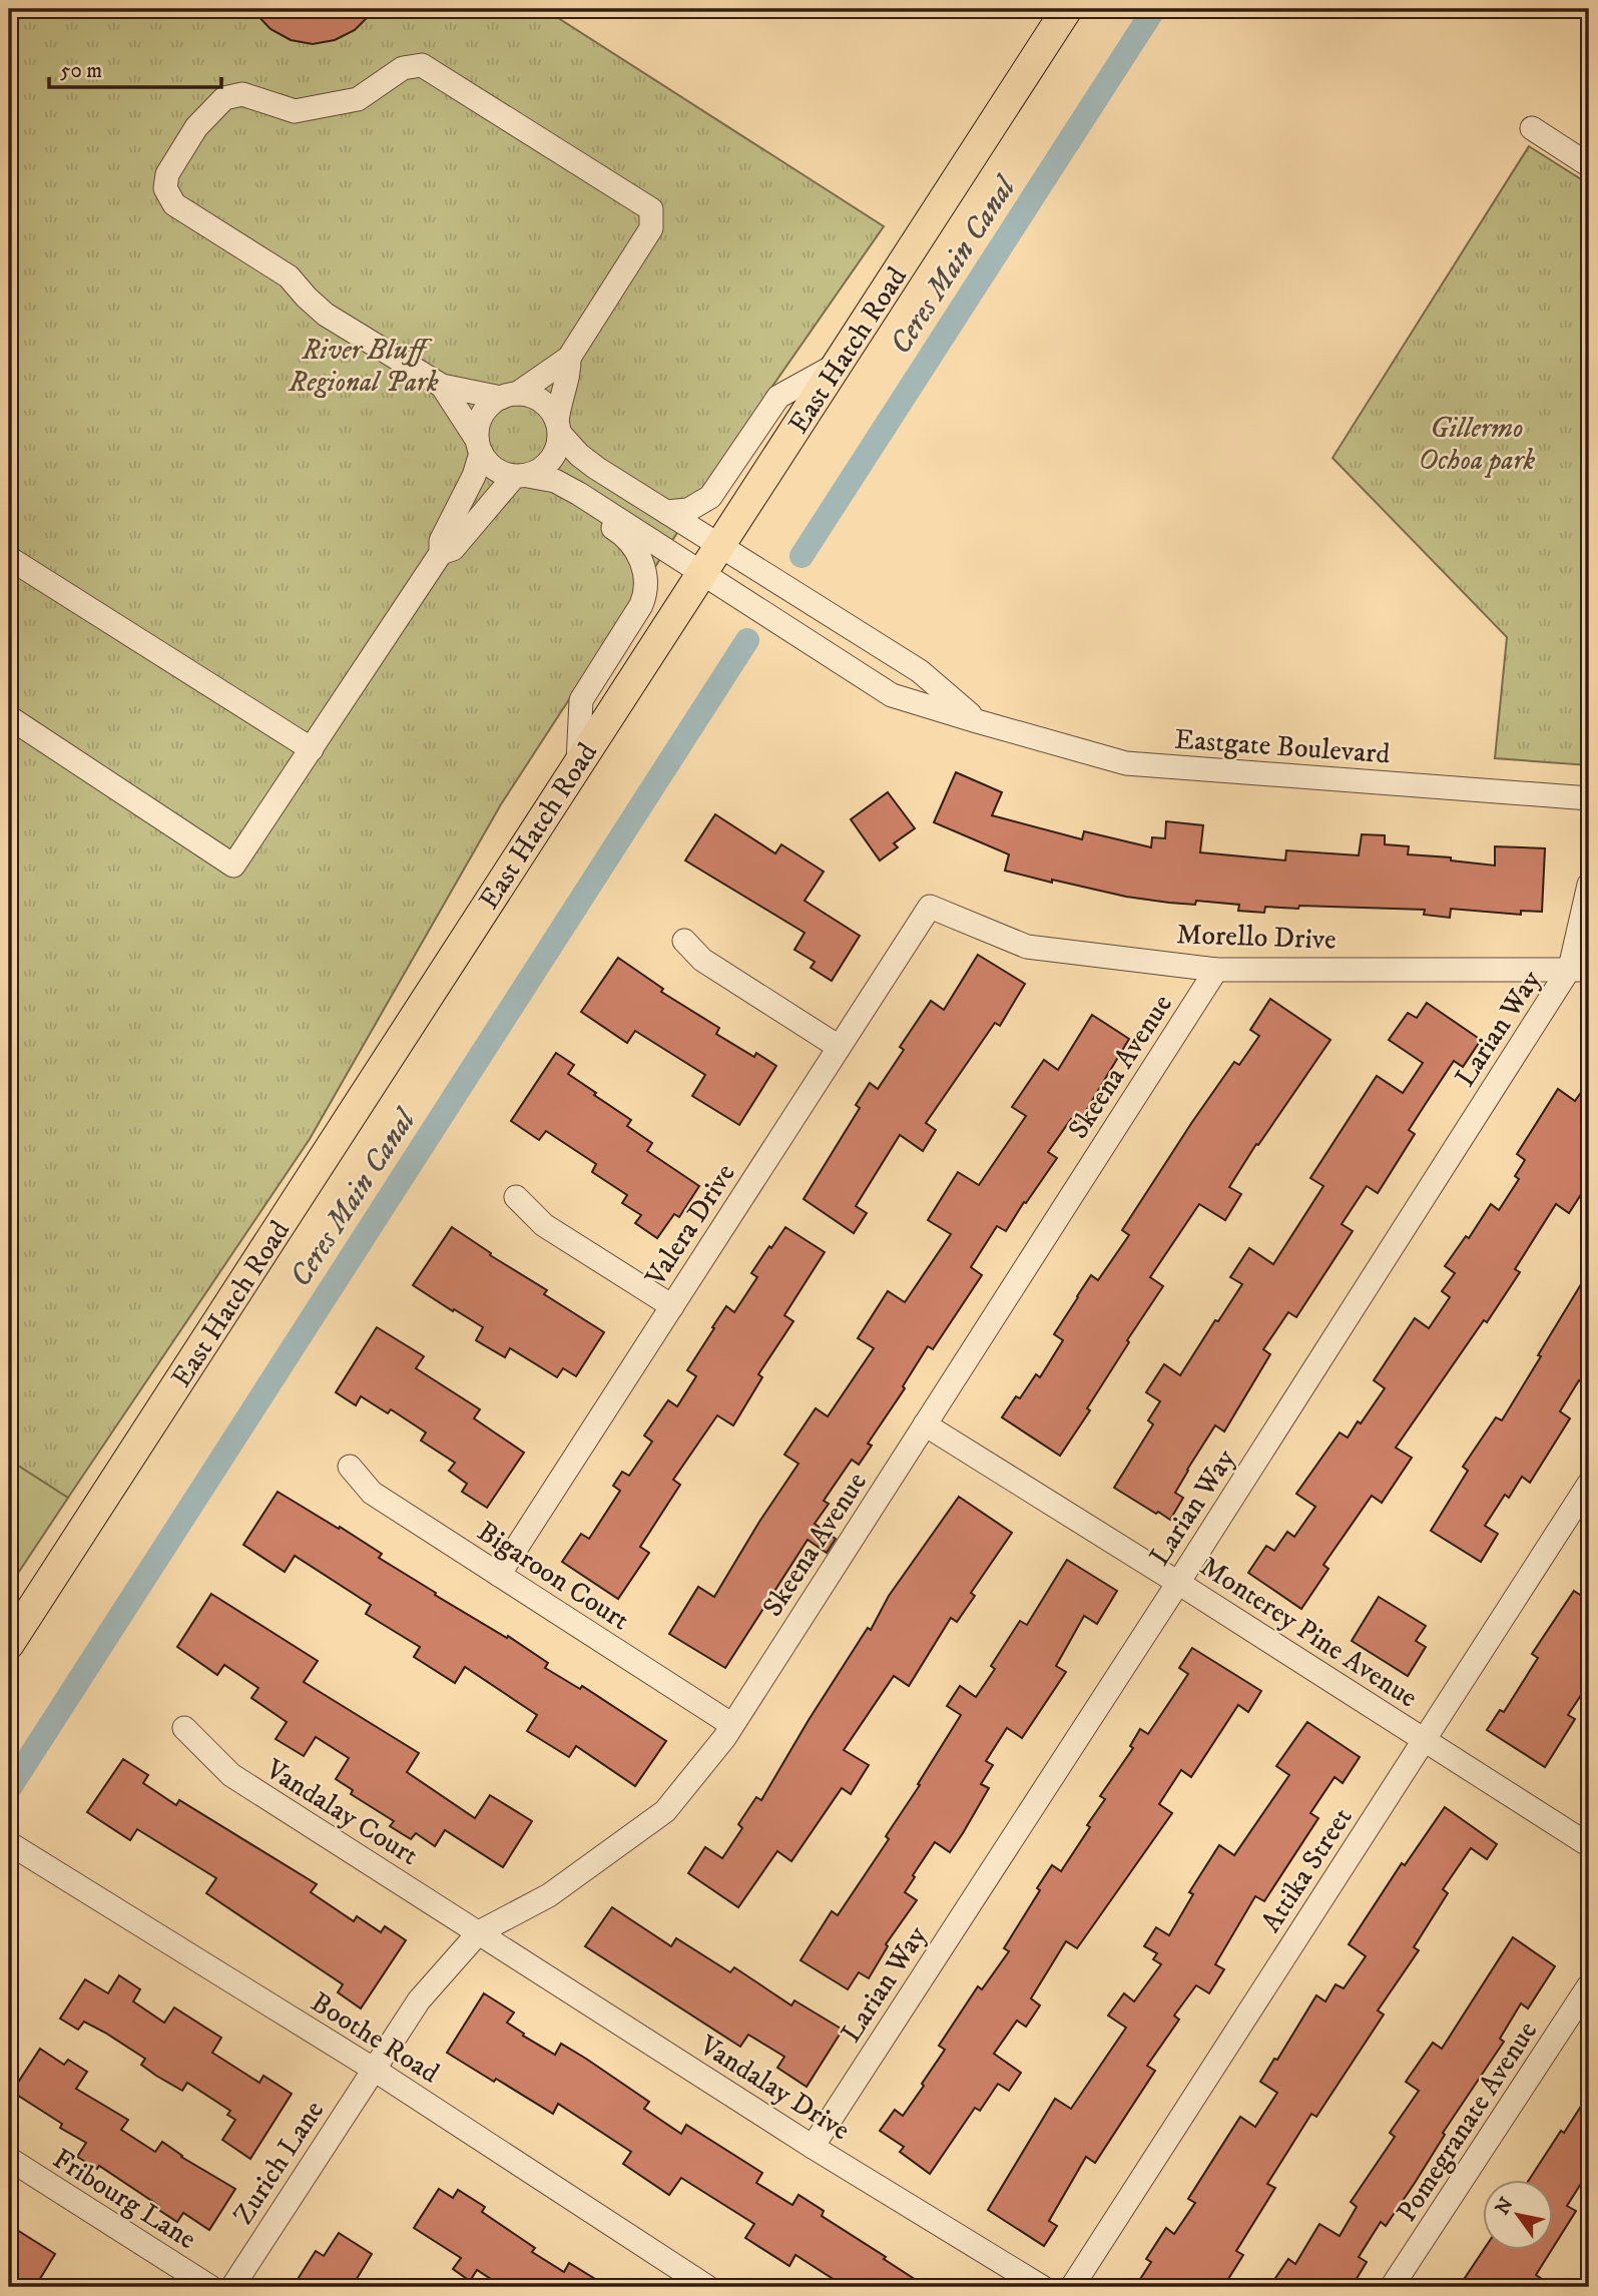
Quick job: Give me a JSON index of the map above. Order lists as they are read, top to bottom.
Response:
{
  "streets": {
    "main road": ["East Hatch Road"],
    "street": [
      "Eastgate Boulevard",
      "Morello Drive",
      "Larian Way",
      "Skeena Avenue",
      "Valera Drive",
      "Bigaroon Court",
      "Monterey Pine Avenue",
      "Vandalay Court",
      "Attika Street",
      "Boothe Road",
      "Vandalay Drive",
      "Pomegranate Avenue",
      "Zurich Lane",
      "Fribourg Lane"
    ]
  },
  "crossings": [
    ["East Hatch Road", "Eastgate Boulevard"],
    ["Morello Drive", "Larian Way"],
    ["Morello Drive", "Skeena Avenue"],
    ["Morello Drive", "Valera Drive"],
    ["Larian Way", "Monterey Pine Avenue"],
    ["Larian Way", "Vandalay Drive"],
    ["Skeena Avenue", "Bigaroon Court"],
    ["Skeena Avenue", "Monterey Pine Avenue"],
    ["Skeena Avenue", "Vandalay Court"],
    ["Skeena Avenue", "Boothe Road"],
    ["Skeena Avenue", "Vandalay Drive"],
    ["Skeena Avenue", "Zurich Lane"],
    ["Valera Drive", "Bigaroon Court"],
    ["Monterey Pine Avenue", "Attika Street"],
    ["Vandalay Court", "Vandalay Drive"],
    ["Boothe Road", "Zurich Lane"]
  ],
  "water": ["Ceres Main Canal"],
  "parks": ["River Bluff Regional Park", "Gillermo Ochoa park"],
  "scale_bar": "50 m",
  "north": "top left"
}
